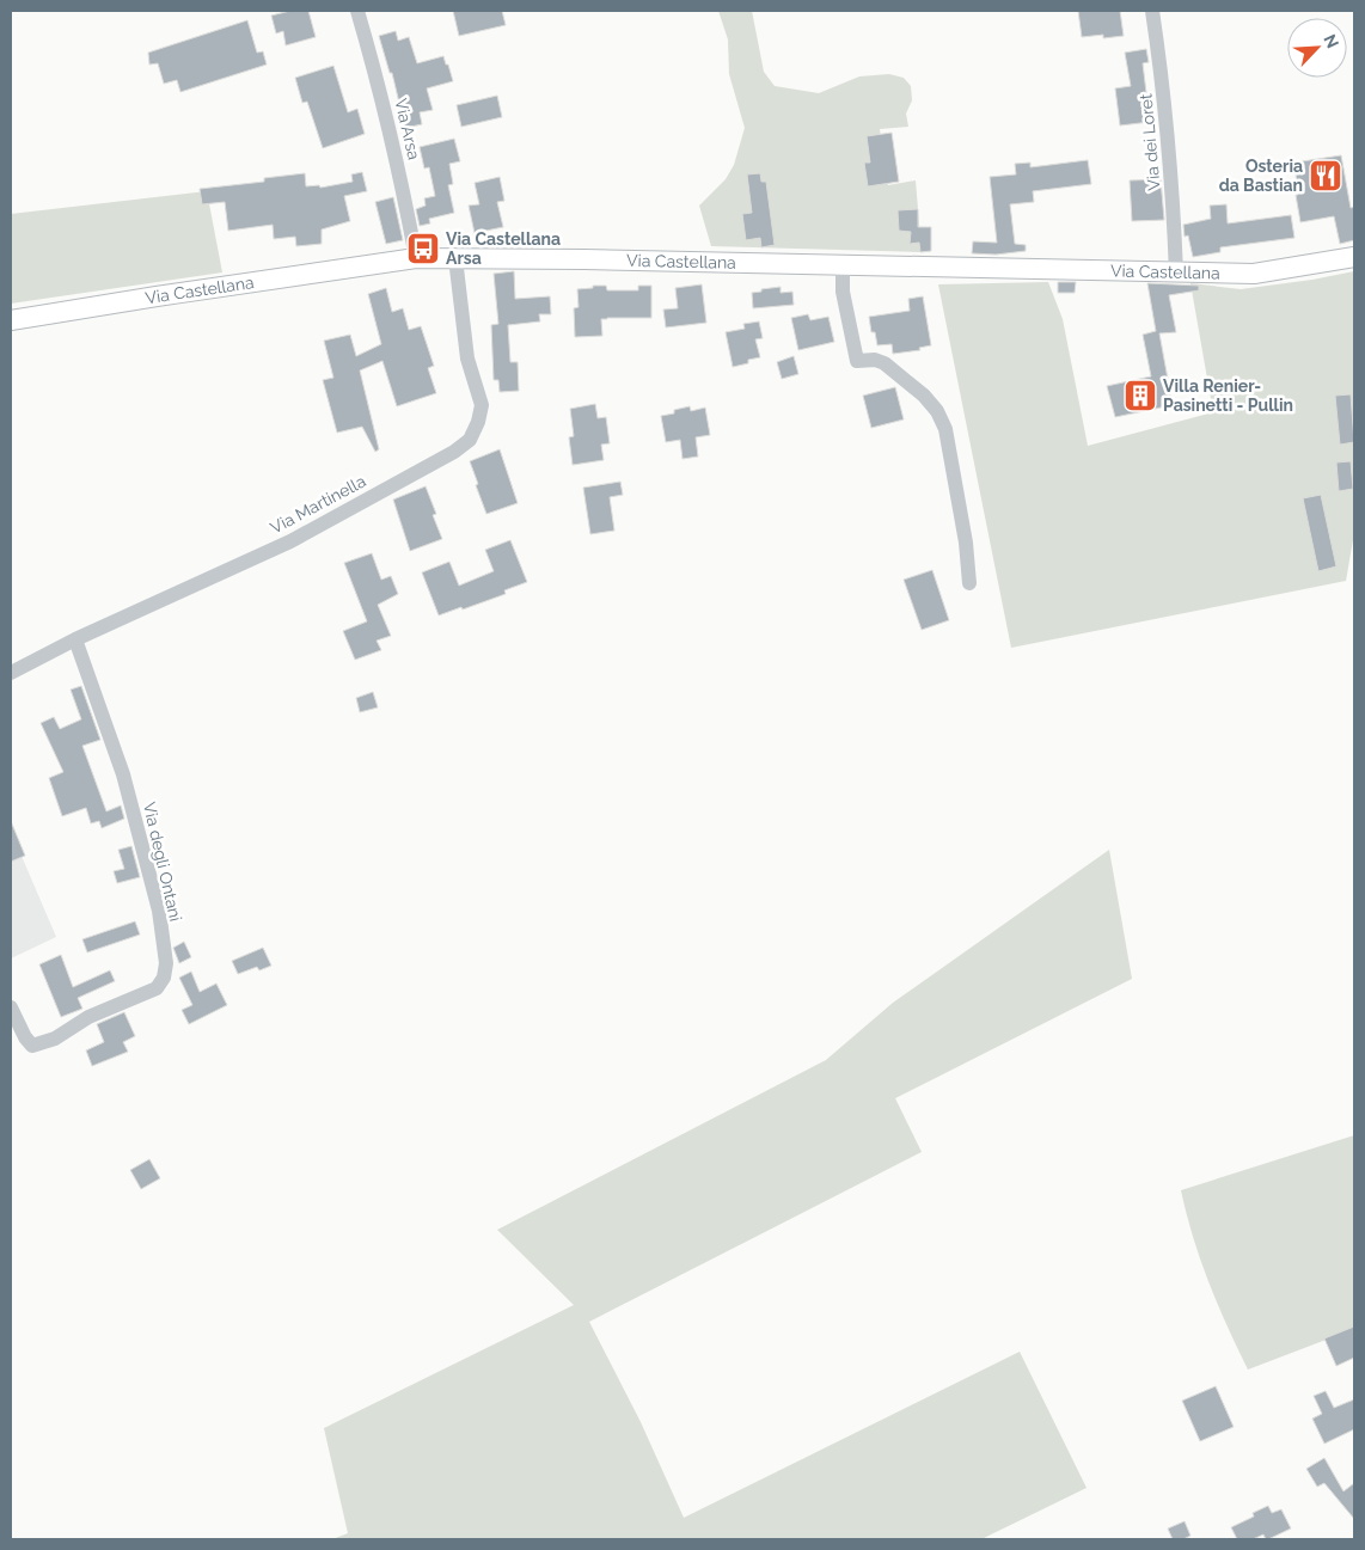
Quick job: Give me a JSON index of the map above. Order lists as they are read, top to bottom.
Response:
{
  "streets": {
    "main road": ["Via Castellana"],
    "street": [
      "Via Arsa",
      "Via dei Loret",
      "Via Martinella",
      "Via degli Ontani"
    ]
  },
  "crossings": [
    ["Via Arsa", "Via Castellana"],
    ["Via dei Loret", "Via Castellana"],
    ["Via Castellana", "Via Martinella"],
    ["Via Martinella", "Via degli Ontani"]
  ],
  "places": {
    "restaurant": ["Osteria da Bastian"],
    "bus stop": ["Via Castellana Arsa"],
    "building": ["Villa Renier- Pasinetti - Pullin"]
  },
  "north": "top right"
}
